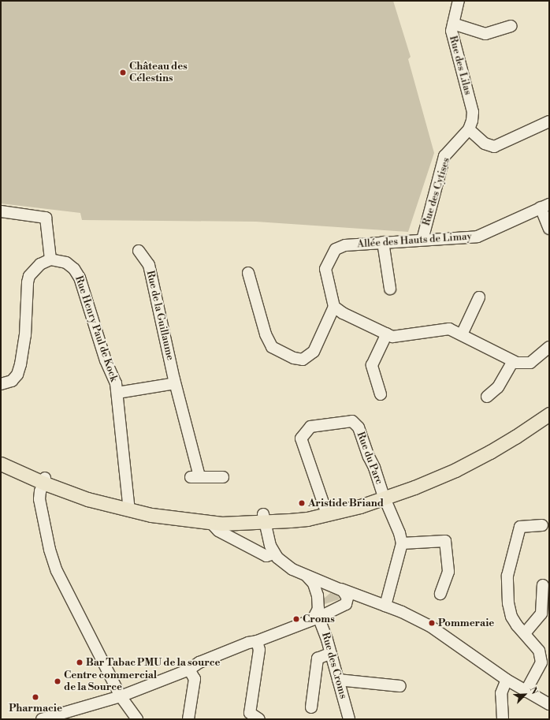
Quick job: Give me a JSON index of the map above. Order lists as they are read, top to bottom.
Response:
{
  "streets": {
    "street": [
      "Rue des Lilas",
      "Rue des Cytises",
      "Allée des Hauts de Limay",
      "Rue de la Guillaume",
      "Rue Henry Paul de Kock",
      "Rue du Parc",
      "Rue des Croms"
    ]
  },
  "crossings": [
    ["Rue des Lilas", "Rue des Cytises"],
    ["Rue des Cytises", "Allée des Hauts de Limay"]
  ],
  "places": [
    "Château des Célestins",
    "Aristide Briand",
    "Croms",
    "Pommeraie",
    "Bar Tabac PMU de la source",
    "Centre commercial de la Source",
    "Pharmacie"
  ],
  "north": "top right"
}
